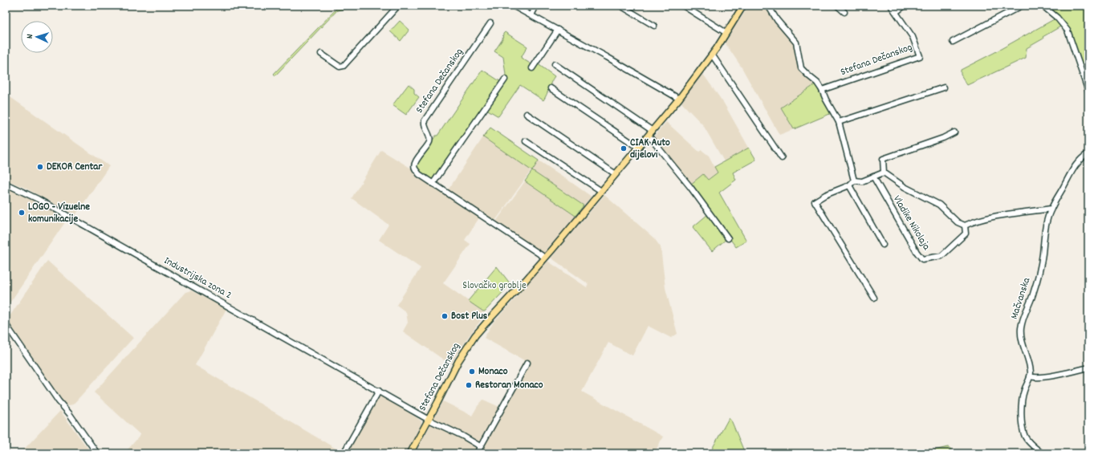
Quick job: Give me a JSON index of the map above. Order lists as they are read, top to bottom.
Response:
{
  "streets": {
    "main road": ["Stefana Dečanskog"],
    "street": ["Vladike Nikolaja", "Industrijska zona 2", "Mačvanska"]
  },
  "crossings": [
    ["Stefana Dečanskog", "Industrijska zona 2"]
  ],
  "parks": ["Slovačko groblje"],
  "places": [
    "CIAK Auto dijelovi",
    "DEKOR Centar",
    "LOGO - Vizuelne komunikacije",
    "Bost Plus",
    "Monaco",
    "Restoran Monaco"
  ],
  "north": "left"
}
